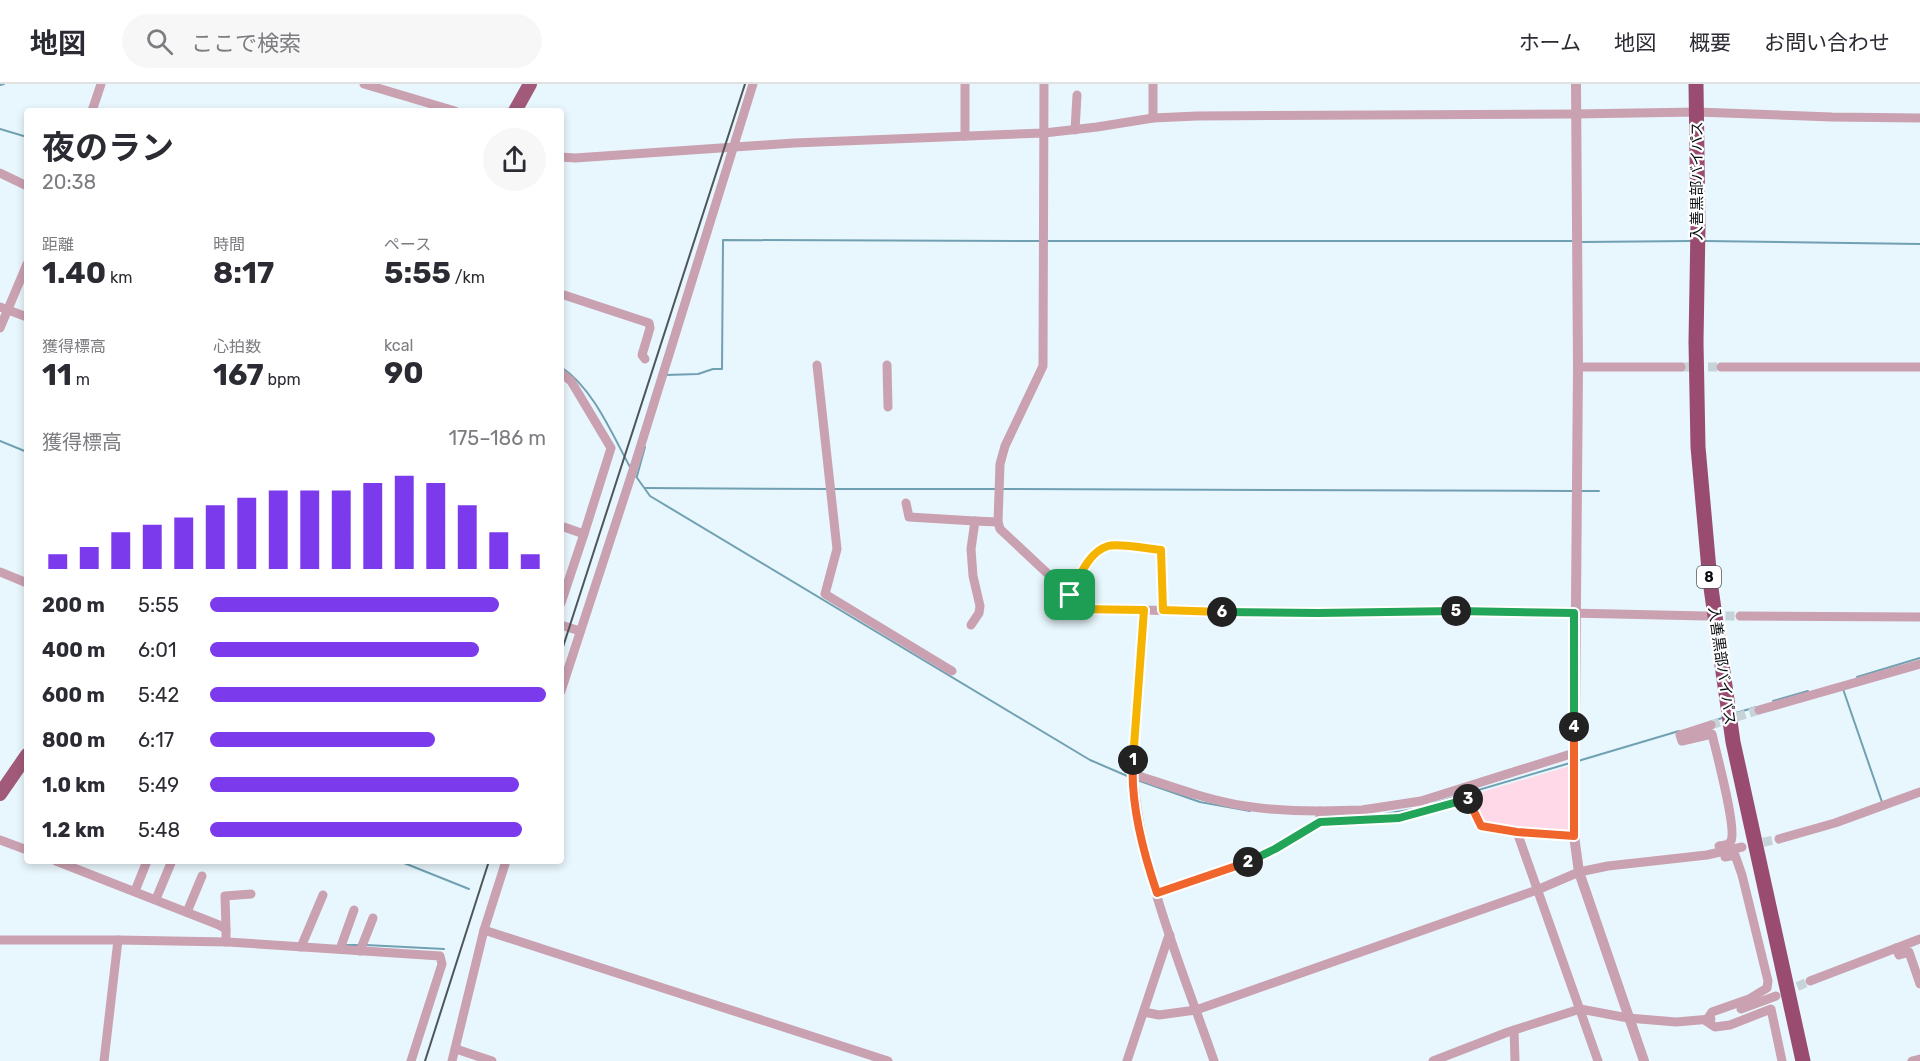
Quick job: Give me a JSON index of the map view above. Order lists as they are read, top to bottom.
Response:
{
  "streets": {
    "highway": ["入善黒部バイパス", "8"]
  },
  "page": {
    "header": "地図",
    "search": "ここで検索",
    "nav": [
      "ホーム",
      "地図",
      "概要",
      "お問い合わせ"
    ],
    "heading": ["夜のラン", "20:38"],
    "stats": [
      ["距離", "1.40 km"],
      ["時間", "8:17"],
      ["ペース", "5:55 /km"],
      ["獲得標高", "11 m"],
      ["心拍数", "167 bpm"],
      ["kcal", "90"]
    ],
    "chart": ["獲得標高", "175–186 m"],
    "list": [
      {
        "name": "200 m",
        "note": "5:55"
      },
      {
        "name": "400 m",
        "note": "6:01"
      },
      {
        "name": "600 m",
        "note": "5:42"
      },
      {
        "name": "800 m",
        "note": "6:17"
      },
      {
        "name": "1.0 km",
        "note": "5:49"
      },
      {
        "name": "1.2 km",
        "note": "5:48"
      }
    ],
    "pins": [
      "5",
      "6",
      "4",
      "1",
      "3",
      "2"
    ]
  }
}
